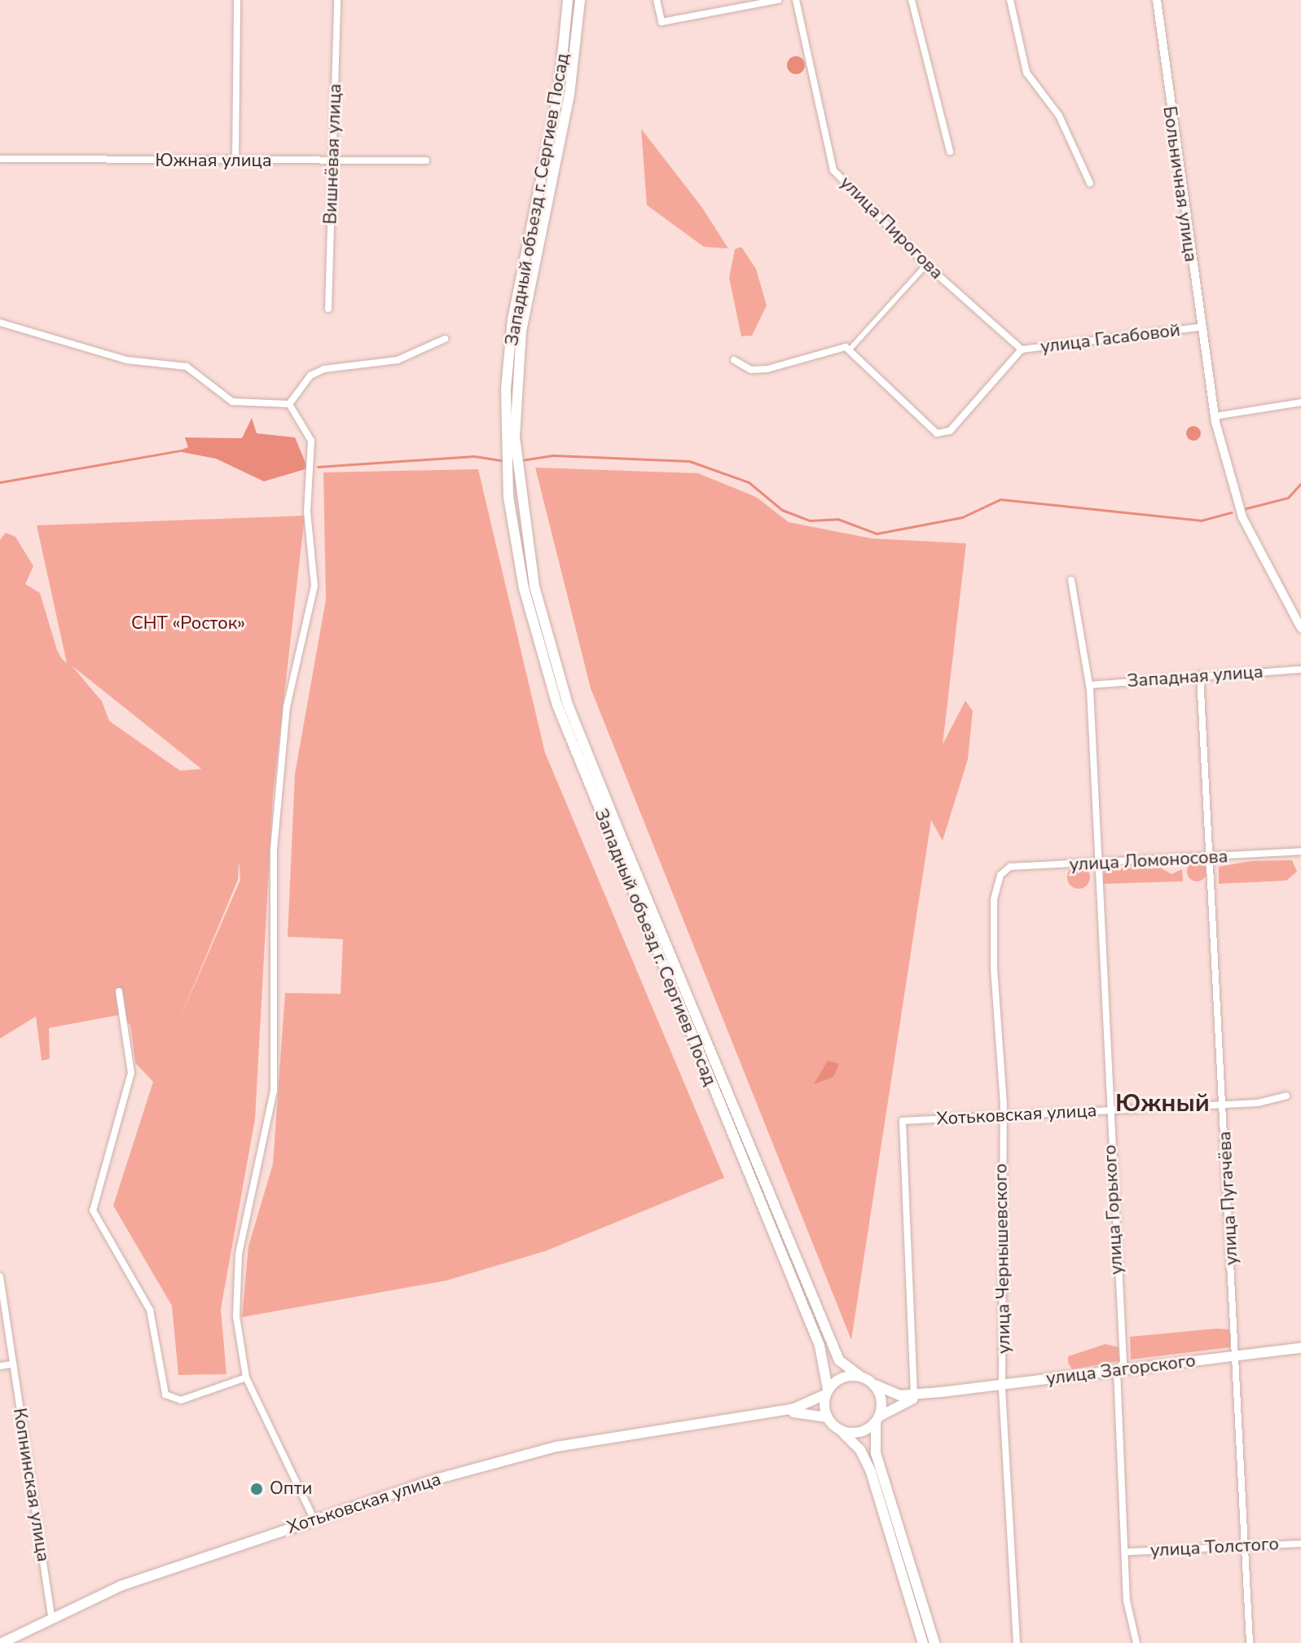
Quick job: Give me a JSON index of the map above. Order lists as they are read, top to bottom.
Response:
{
  "streets": {
    "main road": ["Западный объезд г. Сергиев Посад", "Хотьковская улица", "улица Загорского"],
    "street": [
      "Вишнёвая улица",
      "Южная улица",
      "Больничная улица",
      "улица Пирогова",
      "улица Гасабовой",
      "Западная улица",
      "улица Ломоносова",
      "улица Пугачёва",
      "улица Горького",
      "улица Чернышевского",
      "Копнинская улица",
      "улица Толстого"
    ]
  },
  "crossings": [
    ["Вишнёвая улица", "Южная улица"],
    ["Больничная улица", "улица Гасабовой"],
    ["улица Пирогова", "улица Гасабовой"],
    ["Западная улица", "улица Пугачёва"],
    ["Западная улица", "улица Горького"],
    ["улица Ломоносова", "улица Пугачёва"],
    ["улица Ломоносова", "улица Горького"],
    ["улица Ломоносова", "улица Чернышевского"],
    ["Хотьковская улица", "улица Пугачёва"],
    ["Хотьковская улица", "улица Горького"],
    ["Хотьковская улица", "улица Чернышевского"],
    ["Хотьковская улица", "Копнинская улица"],
    ["улица Пугачёва", "улица Загорского"],
    ["улица Пугачёва", "улица Толстого"],
    ["улица Горького", "улица Загорского"],
    ["улица Горького", "улица Толстого"],
    ["улица Чернышевского", "улица Загорского"]
  ],
  "districts": ["Южный"],
  "parks": ["СНТ «Росток»"],
  "places": ["Опти"]
}
